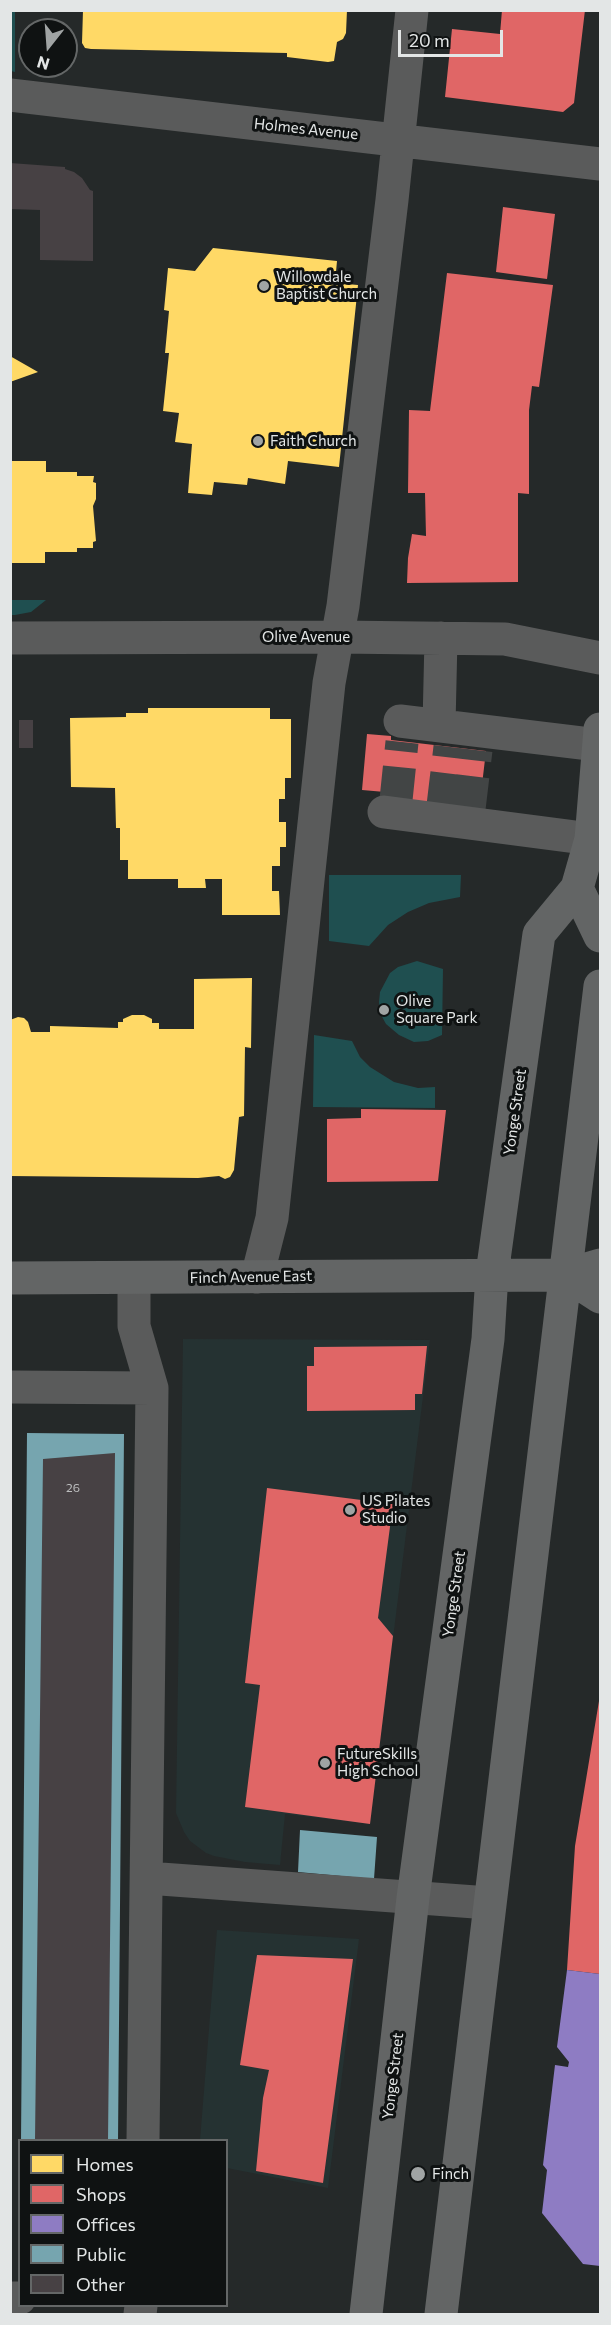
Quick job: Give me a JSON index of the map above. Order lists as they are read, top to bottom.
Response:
{
  "streets": {
    "main road": ["Yonge Street", "Finch Avenue East"],
    "street": ["Holmes Avenue", "Olive Avenue"]
  },
  "crossings": [
    ["Yonge Street", "Finch Avenue East"]
  ],
  "places": [
    "Willowdale Baptist Church",
    "Faith Church",
    "Olive Square Park",
    "US Pilates Studio",
    "FutureSkills High School",
    "Finch"
  ],
  "house_numbers": ["26"],
  "legend": [
    "Homes",
    "Shops",
    "Offices",
    "Public",
    "Other"
  ],
  "scale_bar": "20 m",
  "north": "bottom"
}
